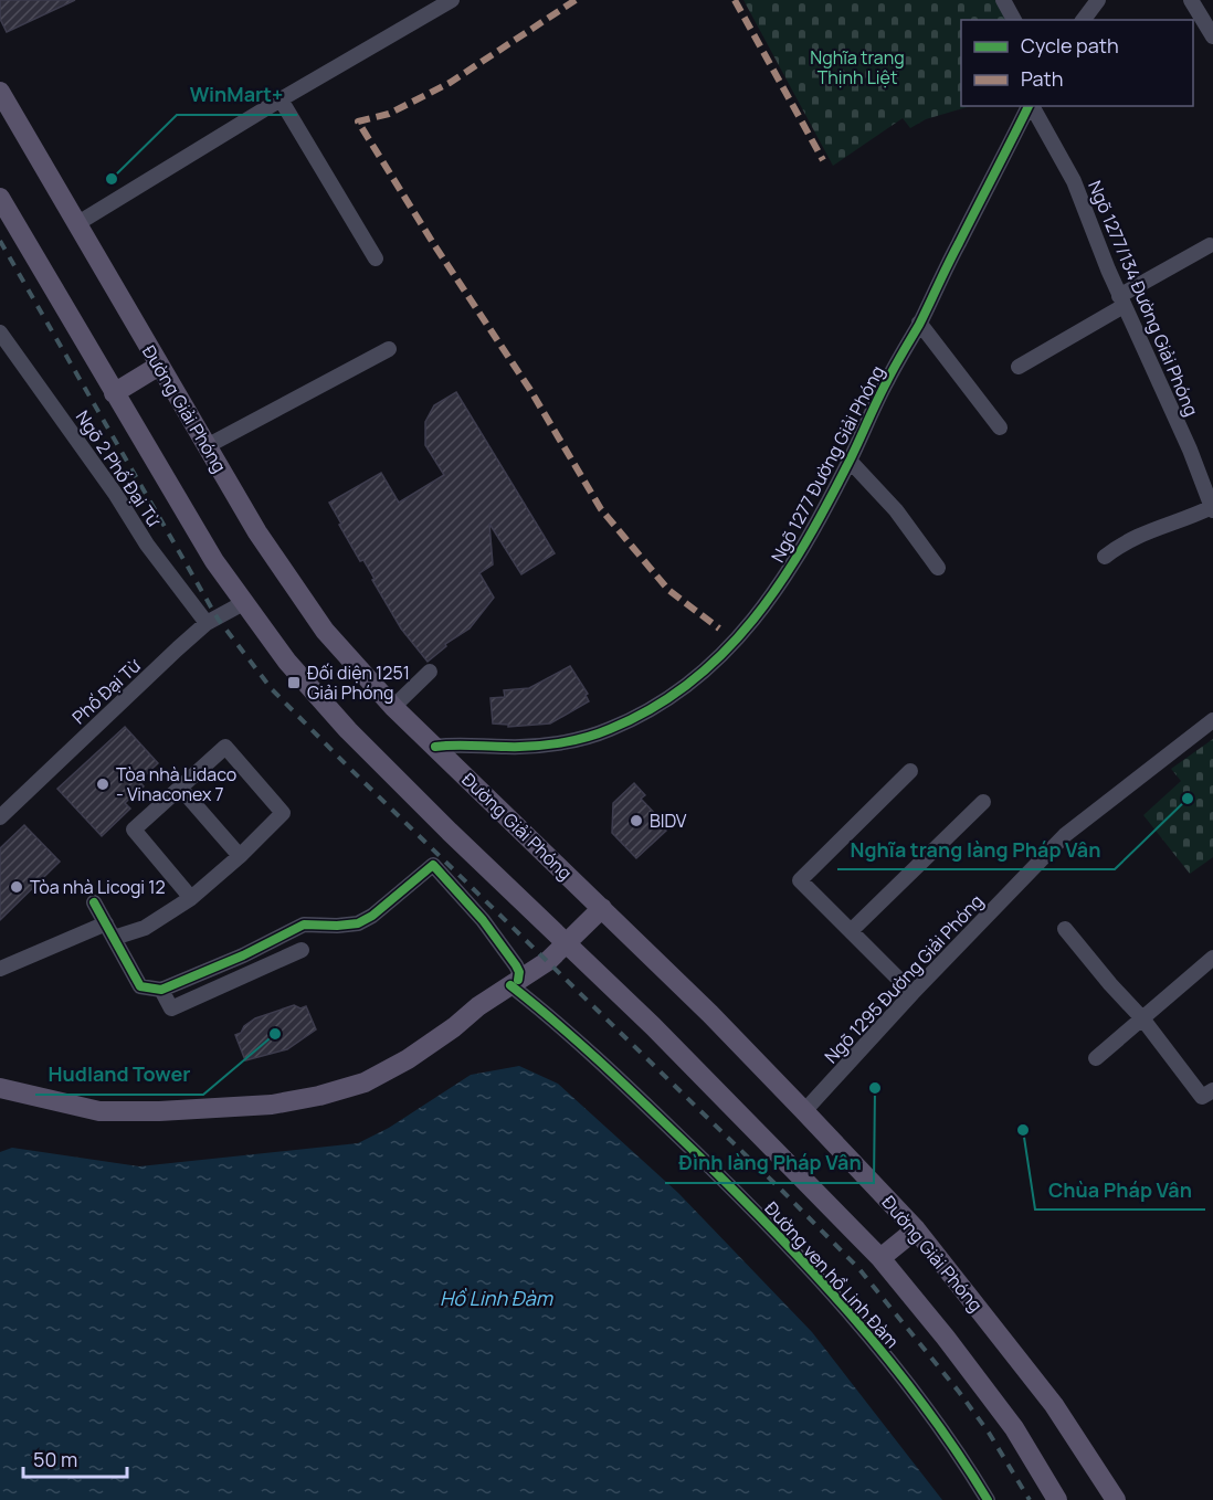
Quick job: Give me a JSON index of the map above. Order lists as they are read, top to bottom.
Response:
{
  "streets": {
    "main road": ["Đường Giải Phóng"],
    "street": [
      "Ngõ 1277/134 Đường Giải Phóng",
      "Ngõ 1277 Đường Giải Phóng",
      "Ngõ 2 Phố Đại Từ",
      "Phố Đại Từ",
      "Ngõ 1295 Đường Giải Phóng",
      "Đường ven hồ Linh Đàm"
    ]
  },
  "crossings": [
    ["Đường Giải Phóng", "Ngõ 1277 Đường Giải Phóng"],
    ["Đường Giải Phóng", "Ngõ 1295 Đường Giải Phóng"],
    ["Ngõ 2 Phố Đại Từ", "Phố Đại Từ"]
  ],
  "water": ["Hồ Linh Đàm"],
  "parks": ["Nghĩa trang Thịnh Liệt"],
  "places": {
    "other": [
      "WinMart+",
      "Tòa nhà Lidaco - Vinaconex 7",
      "Nghĩa trang làng Pháp Vân",
      "BIDV",
      "Tòa nhà Licogi 12",
      "Hudland Tower",
      "Đình làng Pháp Vân",
      "Chùa Pháp Vân"
    ],
    "transit": ["Đối diện 1251 Giải Phóng"]
  },
  "legend": ["Cycle path", "Path"],
  "scale_bar": "50 m"
}
